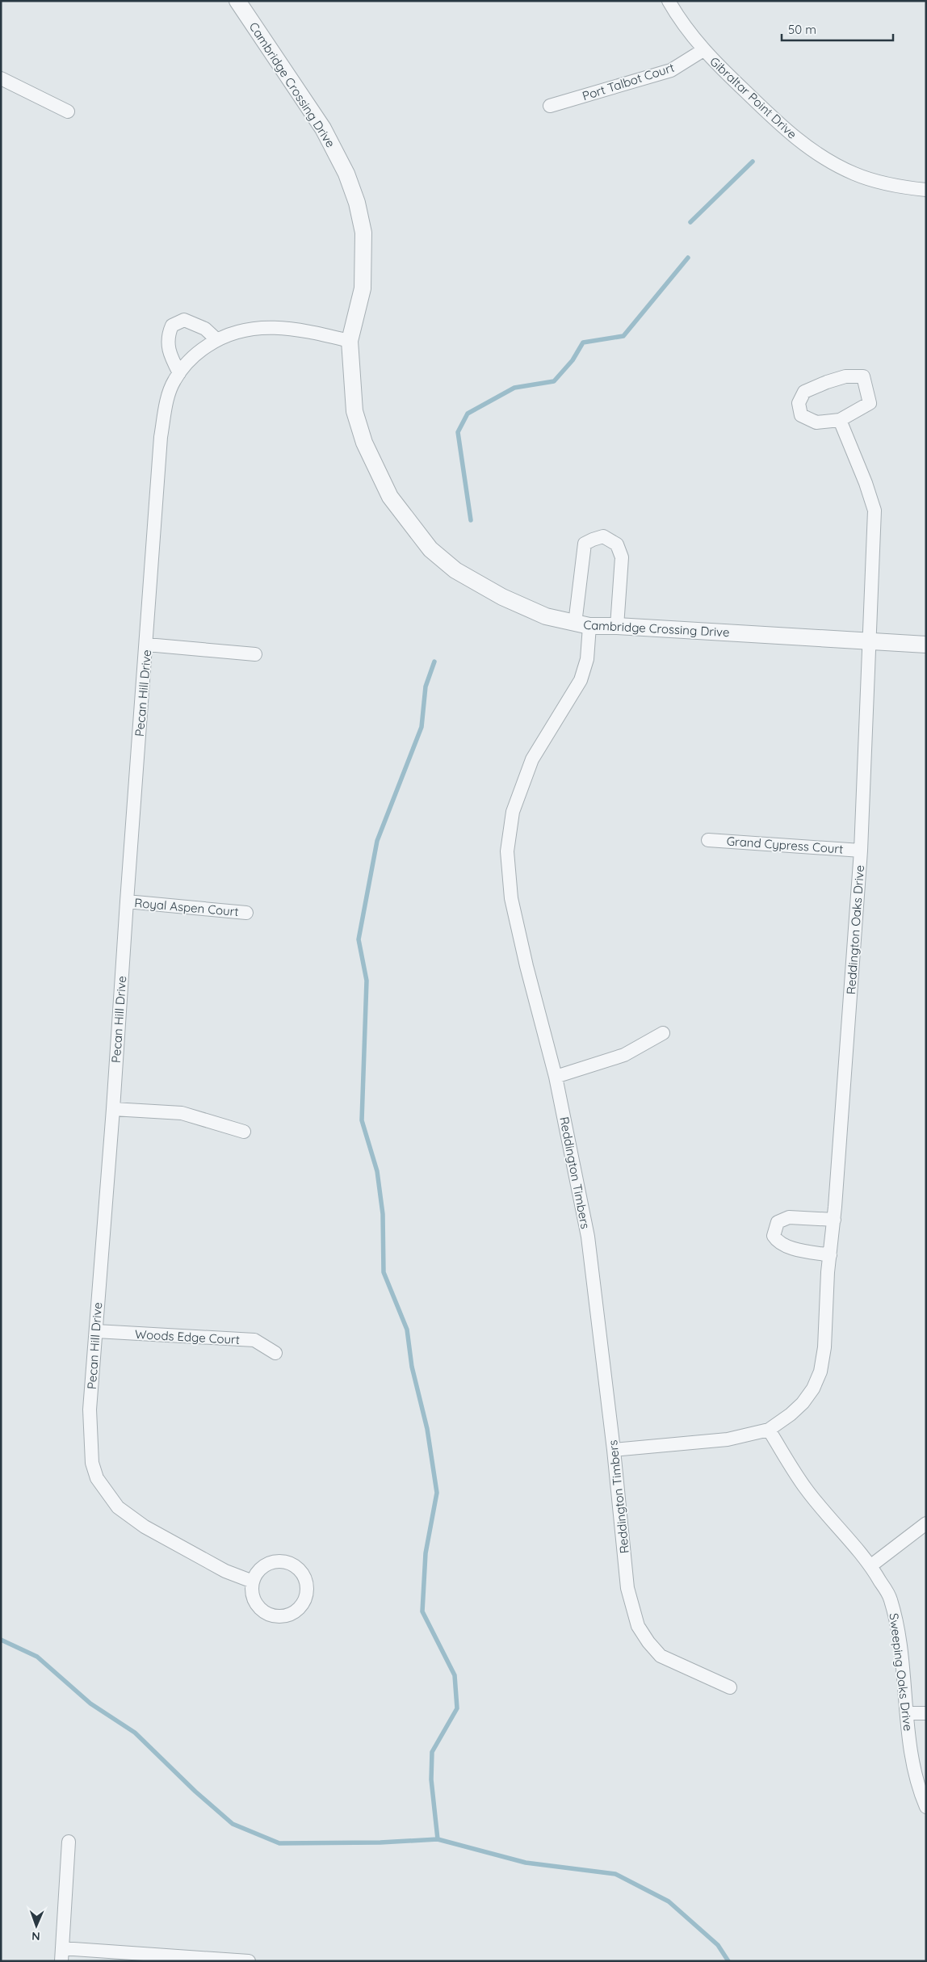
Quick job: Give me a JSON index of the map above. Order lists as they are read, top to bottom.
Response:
{
  "streets": {
    "street": [
      "Port Talbot Court",
      "Cambridge Crossing Drive",
      "Gibraltar Point Drive",
      "Pecan Hill Drive",
      "Grand Cypress Court",
      "Royal Aspen Court",
      "Reddington Oaks Drive",
      "Reddington Timbers",
      "Woods Edge Court",
      "Sweeping Oaks Drive"
    ]
  },
  "crossings": [
    ["Port Talbot Court", "Gibraltar Point Drive"],
    ["Cambridge Crossing Drive", "Pecan Hill Drive"],
    ["Cambridge Crossing Drive", "Reddington Oaks Drive"],
    ["Cambridge Crossing Drive", "Reddington Timbers"],
    ["Pecan Hill Drive", "Royal Aspen Court"],
    ["Pecan Hill Drive", "Woods Edge Court"],
    ["Grand Cypress Court", "Reddington Oaks Drive"],
    ["Reddington Oaks Drive", "Reddington Timbers"],
    ["Reddington Oaks Drive", "Sweeping Oaks Drive"]
  ],
  "scale_bar": "50 m",
  "north": "bottom"
}
